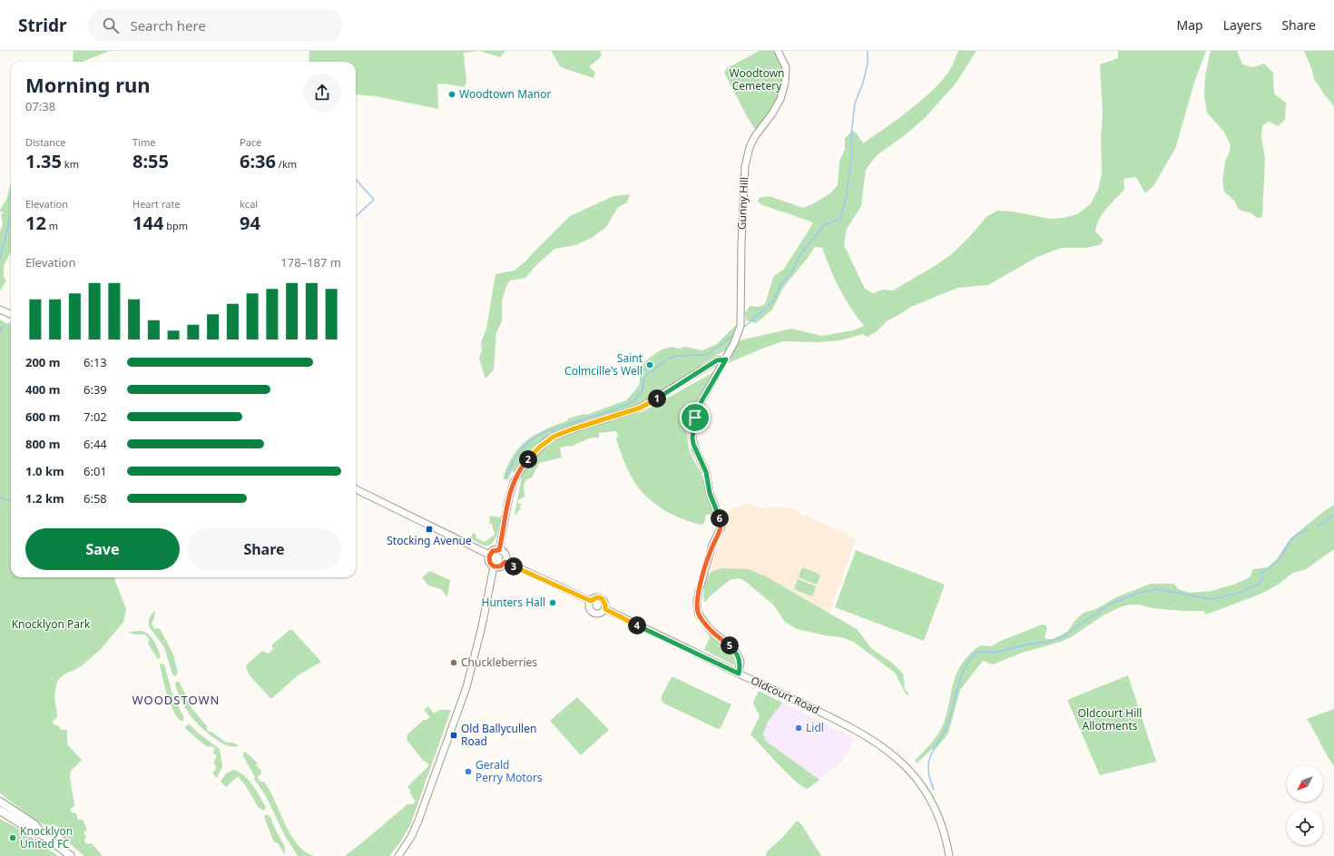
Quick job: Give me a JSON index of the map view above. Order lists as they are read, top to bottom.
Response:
{
  "streets": {
    "street": ["Gunny Hill", "Oldcourt Road"]
  },
  "crossings": [
    ["Gunny Hill", "Oldcourt Road"]
  ],
  "districts": ["WOODSTOWN"],
  "parks": ["Woodtown Cemetery", "Knocklyon Park", "Oldcourt Hill Allotments"],
  "places": {
    "other": [
      "Woodtown Manor",
      "Saint Colmcille's Well",
      "Hunters Hall",
      "Chuckleberries",
      "Lidl",
      "Gerald Perry Motors",
      "Knocklyon United FC"
    ],
    "transit": ["Stocking Avenue", "Old Ballycullen Road"]
  },
  "north": "bottom left",
  "page": {
    "header": "Stridr",
    "search": "Search here",
    "nav": ["Map", "Layers", "Share"],
    "heading": ["Morning run", "07:38"],
    "stats": [
      ["Distance", "1.35 km"],
      ["Time", "8:55"],
      ["Pace", "6:36 /km"],
      ["Elevation", "12 m"],
      ["Heart rate", "144 bpm"],
      ["kcal", "94"]
    ],
    "chart": ["Elevation", "178–187 m"],
    "list": [
      {
        "name": "200 m",
        "note": "6:13"
      },
      {
        "name": "400 m",
        "note": "6:39"
      },
      {
        "name": "600 m",
        "note": "7:02"
      },
      {
        "name": "800 m",
        "note": "6:44"
      },
      {
        "name": "1.0 km",
        "note": "6:01"
      },
      {
        "name": "1.2 km",
        "note": "6:58"
      }
    ],
    "pins": [
      "1",
      "2",
      "6",
      "3",
      "4",
      "5"
    ],
    "buttons": ["Save", "Share"]
  }
}
